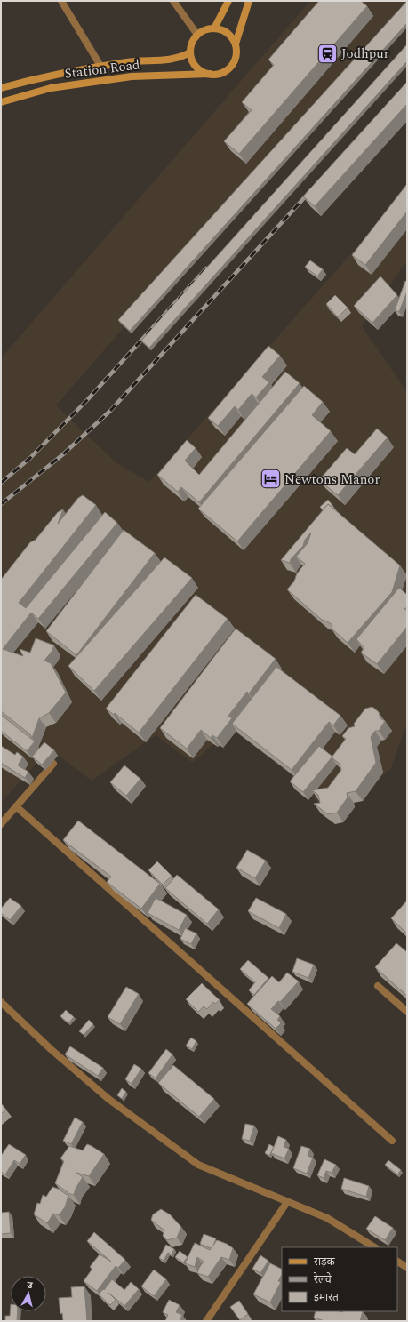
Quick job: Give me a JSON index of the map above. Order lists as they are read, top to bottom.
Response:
{
  "streets": {
    "street": ["Station Road"]
  },
  "places": {
    "station": ["Jodhpur"],
    "hotel": ["Newtons Manor"]
  },
  "legend": ["सड़क", "रेलवे", "इमारत"],
  "north": "top"
}
